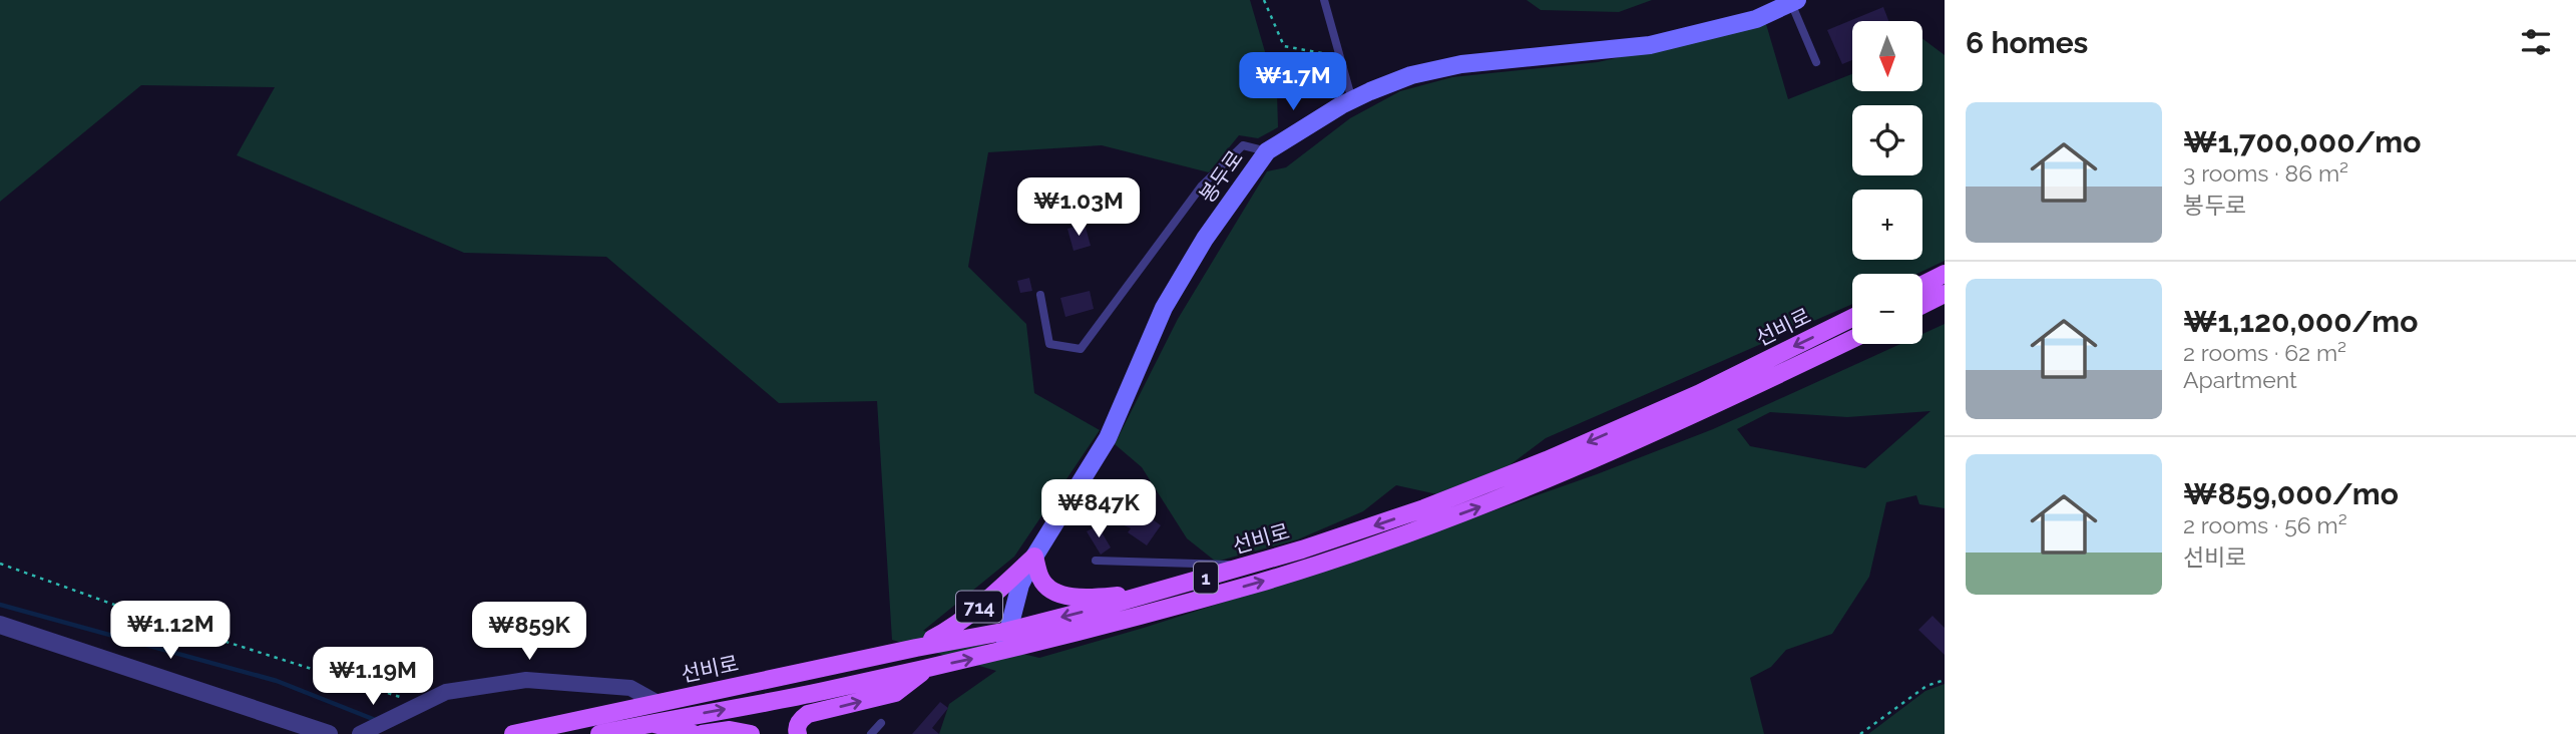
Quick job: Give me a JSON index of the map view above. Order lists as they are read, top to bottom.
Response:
{
  "streets": {
    "main road": [
      "봉두로",
      "선비로",
      "1",
      "714"
    ]
  },
  "crossings": [
    ["봉두로", "선비로"],
    ["봉두로", "714"],
    ["선비로", "714"]
  ],
  "north": "bottom",
  "page": {
    "heading": "6 homes",
    "map_buttons": ["+", "−"],
    "price": [
      "₩1.7M",
      "₩1.03M",
      "₩847K",
      "₩1.12M",
      "₩859K",
      "₩1.19M"
    ],
    "list": [
      {
        "name": "₩1,700,000/mo",
        "note": "3 rooms · 86 m² · 봉두로"
      },
      {
        "name": "₩1,120,000/mo",
        "note": "2 rooms · 62 m² · Apartment"
      },
      {
        "name": "₩859,000/mo",
        "note": "2 rooms · 56 m² · 선비로"
      }
    ]
  }
}
